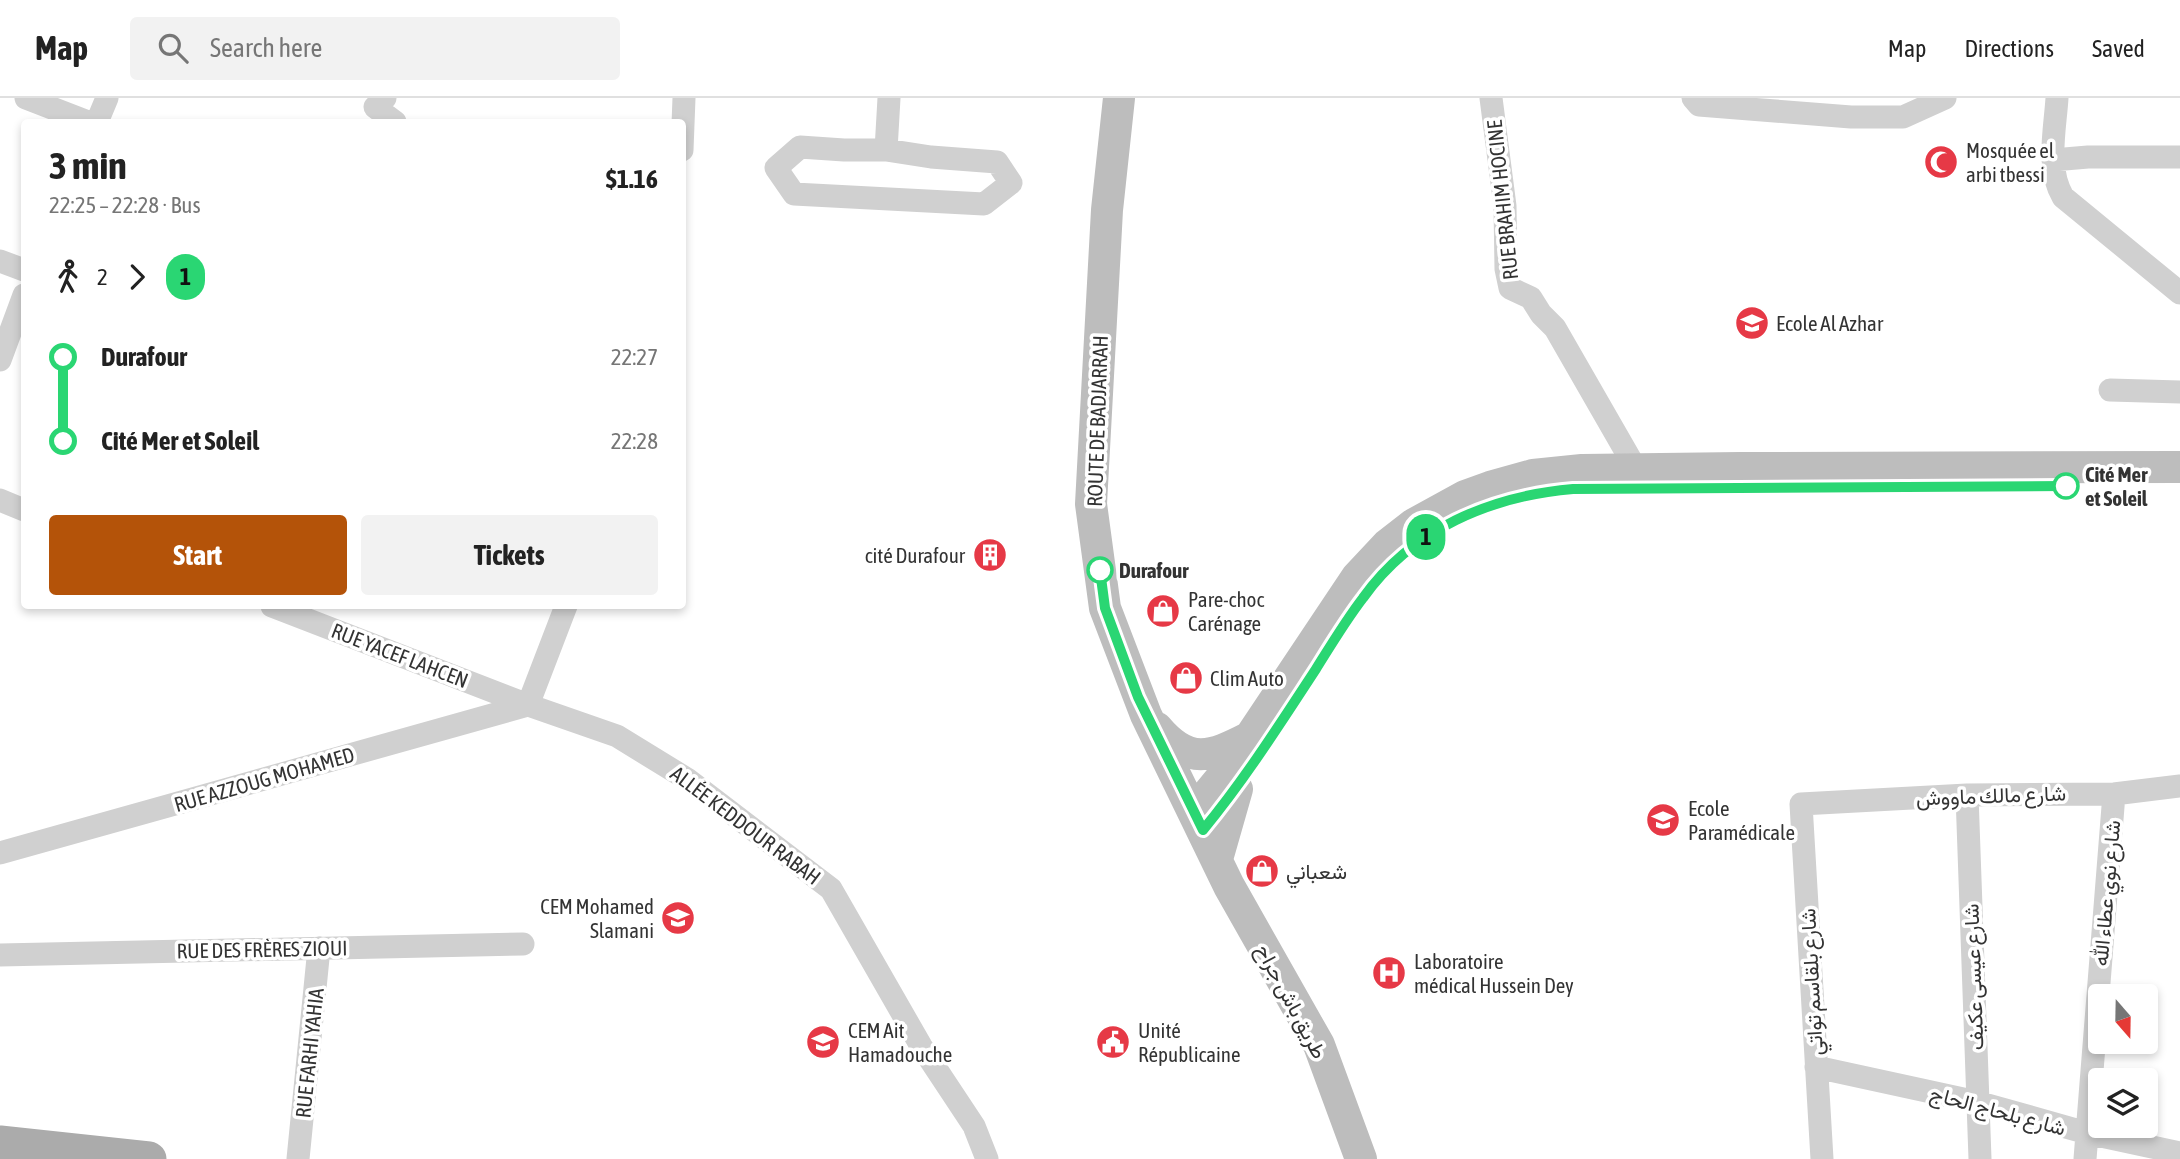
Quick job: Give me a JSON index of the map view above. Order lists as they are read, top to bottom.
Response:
{
  "streets": {
    "main road": ["ROUTE DE BADJARRAH", "طريق باش جراح"],
    "street": [
      "RUE BRAHIM HOCINE",
      "RUE YACEF LAHCEN",
      "RUE AZZOUG MOHAMED",
      "شارع مالك ماووش",
      "ALLÉE KEDDOUR RABAH",
      "شارع نوي عطاء الله",
      "RUE DES FRÈRES ZIOUI",
      "شارع عيسى عكيف",
      "شارع بلقاسم تواتي",
      "RUE FARHI YAHIA",
      "شارع بلحاج الحاج"
    ]
  },
  "crossings": [
    ["ROUTE DE BADJARRAH", "طريق باش جراح"],
    ["RUE YACEF LAHCEN", "RUE AZZOUG MOHAMED"],
    ["RUE YACEF LAHCEN", "ALLÉE KEDDOUR RABAH"],
    ["RUE AZZOUG MOHAMED", "ALLÉE KEDDOUR RABAH"],
    ["شارع مالك ماووش", "شارع نوي عطاء الله"],
    ["شارع مالك ماووش", "شارع عيسى عكيف"],
    ["شارع مالك ماووش", "شارع بلقاسم تواتي"],
    ["شارع نوي عطاء الله", "شارع بلحاج الحاج"],
    ["RUE DES FRÈRES ZIOUI", "RUE FARHI YAHIA"],
    ["شارع عيسى عكيف", "شارع بلحاج الحاج"],
    ["شارع بلقاسم تواتي", "شارع بلحاج الحاج"]
  ],
  "places": {
    "mosque": ["Mosquée el arbi tbessi"],
    "school or university": [
      "Ecole Al Azhar",
      "Ecole Paramédicale",
      "CEM Mohamed Slamani",
      "CEM Ait Hamadouche"
    ],
    "other": ["Cité Mer et Soleil", "Durafour"],
    "building": ["cité Durafour"],
    "shop": ["Pare-choc Carénage", "Clim Auto", "شعباني"],
    "hospital": ["Laboratoire médical Hussein Dey"],
    "public building": ["Unité Républicaine"]
  },
  "lines": ["bus line 1"],
  "north": "bottom",
  "page": {
    "header": "Map",
    "search": "Search here",
    "nav": ["Map", "Directions", "Saved"],
    "on_map": "1",
    "heading": ["3 min", "22:25 – 22:28 · Bus", "$1.16"],
    "legs": ["2", "1"],
    "list": [
      {
        "name": "Durafour",
        "value": "22:27"
      },
      {
        "name": "Cité Mer et Soleil",
        "value": "22:28"
      }
    ],
    "buttons": ["Start", "Tickets"]
  }
}
